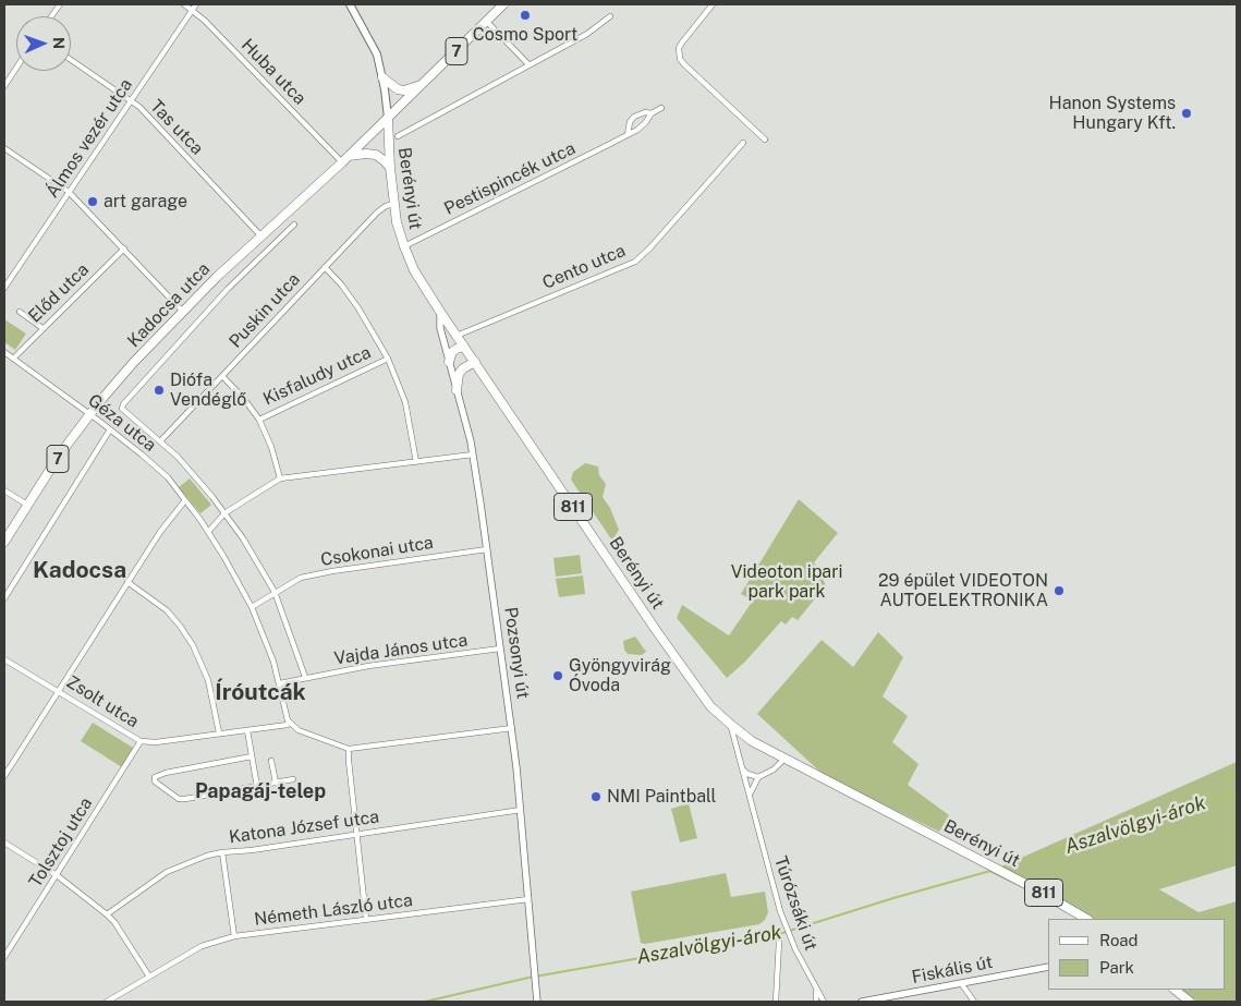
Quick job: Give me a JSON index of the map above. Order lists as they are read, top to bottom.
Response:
{
  "streets": {
    "main road": [
      "7",
      "Berényi út",
      "Kadocsa utca",
      "811"
    ],
    "street": [
      "Huba utca",
      "Tas utca",
      "Álmos vezér utca",
      "Pestispincék utca",
      "Cento utca",
      "Előd utca",
      "Puskin utca",
      "Kisfaludy utca",
      "Géza utca",
      "Csokonai utca",
      "Vajda János utca",
      "Pozsonyi út",
      "Zsolt utca",
      "Katona József utca",
      "Tolsztoj utca",
      "Túrózsáki út",
      "Németh László utca",
      "Fiskális út"
    ]
  },
  "crossings": [
    ["7", "Berényi út"],
    ["7", "Kadocsa utca"],
    ["Huba utca", "Álmos vezér utca"],
    ["Huba utca", "Kadocsa utca"],
    ["Tas utca", "Álmos vezér utca"],
    ["Tas utca", "Kadocsa utca"],
    ["Pestispincék utca", "Berényi út"],
    ["Berényi út", "Cento utca"],
    ["Berényi út", "Kadocsa utca"],
    ["Berényi út", "Puskin utca"],
    ["Berényi út", "Pozsonyi út"],
    ["Berényi út", "Túrózsáki út"],
    ["Előd utca", "Géza utca"],
    ["Kadocsa utca", "Géza utca"],
    ["Puskin utca", "Géza utca"],
    ["Géza utca", "Csokonai utca"],
    ["Géza utca", "Vajda János utca"],
    ["Géza utca", "Zsolt utca"],
    ["Csokonai utca", "Pozsonyi út"],
    ["Vajda János utca", "Pozsonyi út"],
    ["Pozsonyi út", "Katona József utca"],
    ["Pozsonyi út", "Németh László utca"],
    ["Zsolt utca", "Tolsztoj utca"]
  ],
  "districts": ["Kadocsa", "Íróutcák", "Papagáj-telep"],
  "water": ["Aszalvölgyi-árok"],
  "parks": ["Videoton ipari park park"],
  "places": [
    "Cosmo Sport",
    "Hanon Systems Hungary Kft.",
    "art garage",
    "Diófa Vendéglő",
    "29 épület VIDEOTON AUTOELEKTRONIKA",
    "Gyöngyvirág Óvoda",
    "NMI Paintball"
  ],
  "legend": ["Road", "Park"],
  "north": "right"
}
